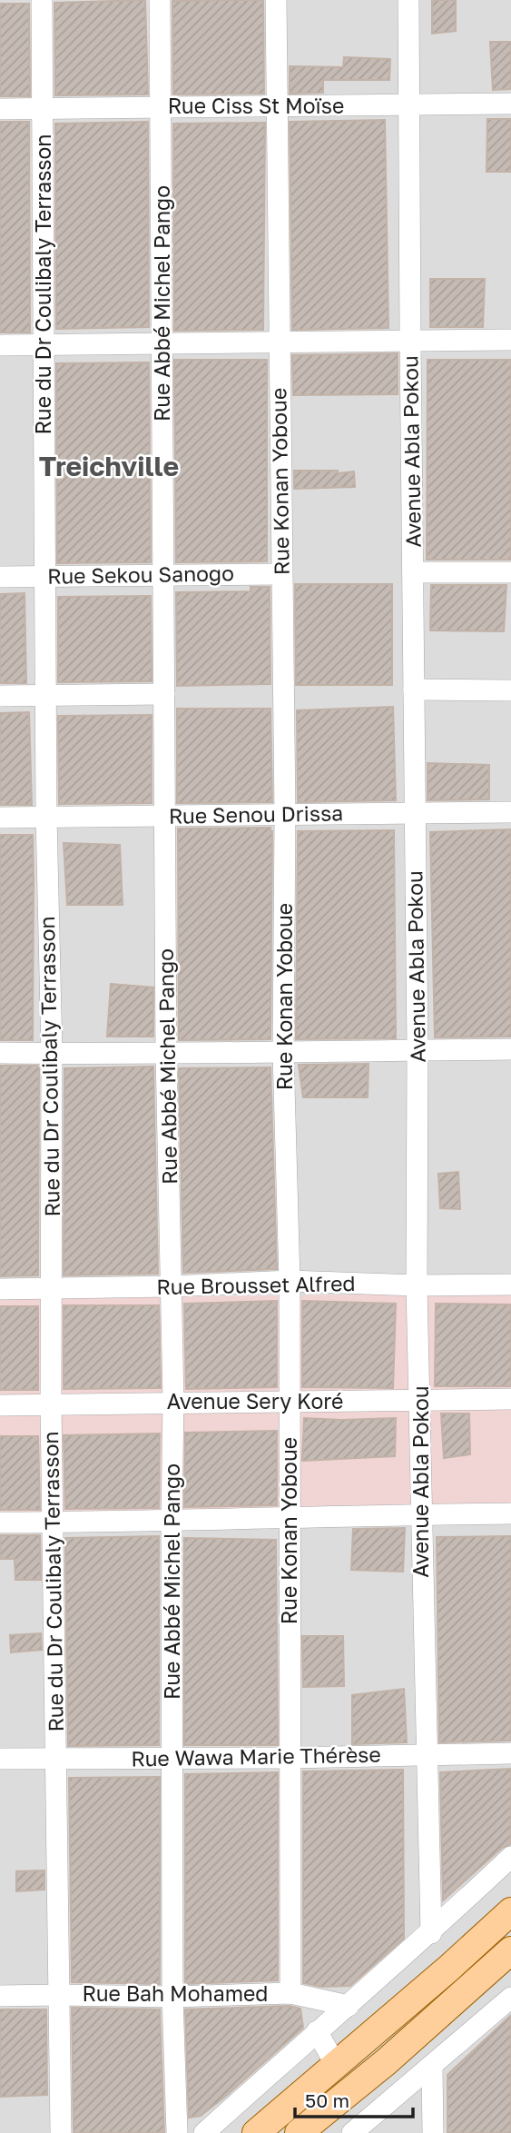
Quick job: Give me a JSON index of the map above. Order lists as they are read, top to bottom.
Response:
{
  "streets": {
    "street": [
      "Rue Ciss St Moïse",
      "Rue du Dr Coulibaly Terrasson",
      "Rue Abbé Michel Pango",
      "Avenue Abla Pokou",
      "Rue Konan Yoboue",
      "Rue Sekou Sanogo",
      "Rue Senou Drissa",
      "Rue Brousset Alfred",
      "Avenue Sery Koré",
      "Rue Wawa Marie Thérèse",
      "Rue Bah Mohamed"
    ]
  },
  "crossings": [
    ["Rue Ciss St Moïse", "Rue du Dr Coulibaly Terrasson"],
    ["Rue Ciss St Moïse", "Rue Abbé Michel Pango"],
    ["Rue Ciss St Moïse", "Avenue Abla Pokou"],
    ["Rue Ciss St Moïse", "Rue Konan Yoboue"],
    ["Rue du Dr Coulibaly Terrasson", "Rue Sekou Sanogo"],
    ["Rue du Dr Coulibaly Terrasson", "Rue Senou Drissa"],
    ["Rue du Dr Coulibaly Terrasson", "Rue Brousset Alfred"],
    ["Rue du Dr Coulibaly Terrasson", "Avenue Sery Koré"],
    ["Rue du Dr Coulibaly Terrasson", "Rue Wawa Marie Thérèse"],
    ["Rue du Dr Coulibaly Terrasson", "Rue Bah Mohamed"],
    ["Rue Abbé Michel Pango", "Rue Sekou Sanogo"],
    ["Rue Abbé Michel Pango", "Rue Senou Drissa"],
    ["Rue Abbé Michel Pango", "Rue Brousset Alfred"],
    ["Rue Abbé Michel Pango", "Avenue Sery Koré"],
    ["Rue Abbé Michel Pango", "Rue Wawa Marie Thérèse"],
    ["Rue Abbé Michel Pango", "Rue Bah Mohamed"],
    ["Avenue Abla Pokou", "Rue Senou Drissa"],
    ["Avenue Abla Pokou", "Rue Brousset Alfred"],
    ["Avenue Abla Pokou", "Avenue Sery Koré"],
    ["Avenue Abla Pokou", "Rue Wawa Marie Thérèse"],
    ["Rue Konan Yoboue", "Rue Sekou Sanogo"],
    ["Rue Konan Yoboue", "Rue Senou Drissa"],
    ["Rue Konan Yoboue", "Rue Brousset Alfred"],
    ["Rue Konan Yoboue", "Avenue Sery Koré"],
    ["Rue Konan Yoboue", "Rue Wawa Marie Thérèse"],
    ["Rue Konan Yoboue", "Rue Bah Mohamed"]
  ],
  "districts": ["Treichville"],
  "scale_bar": "50 m"
}
